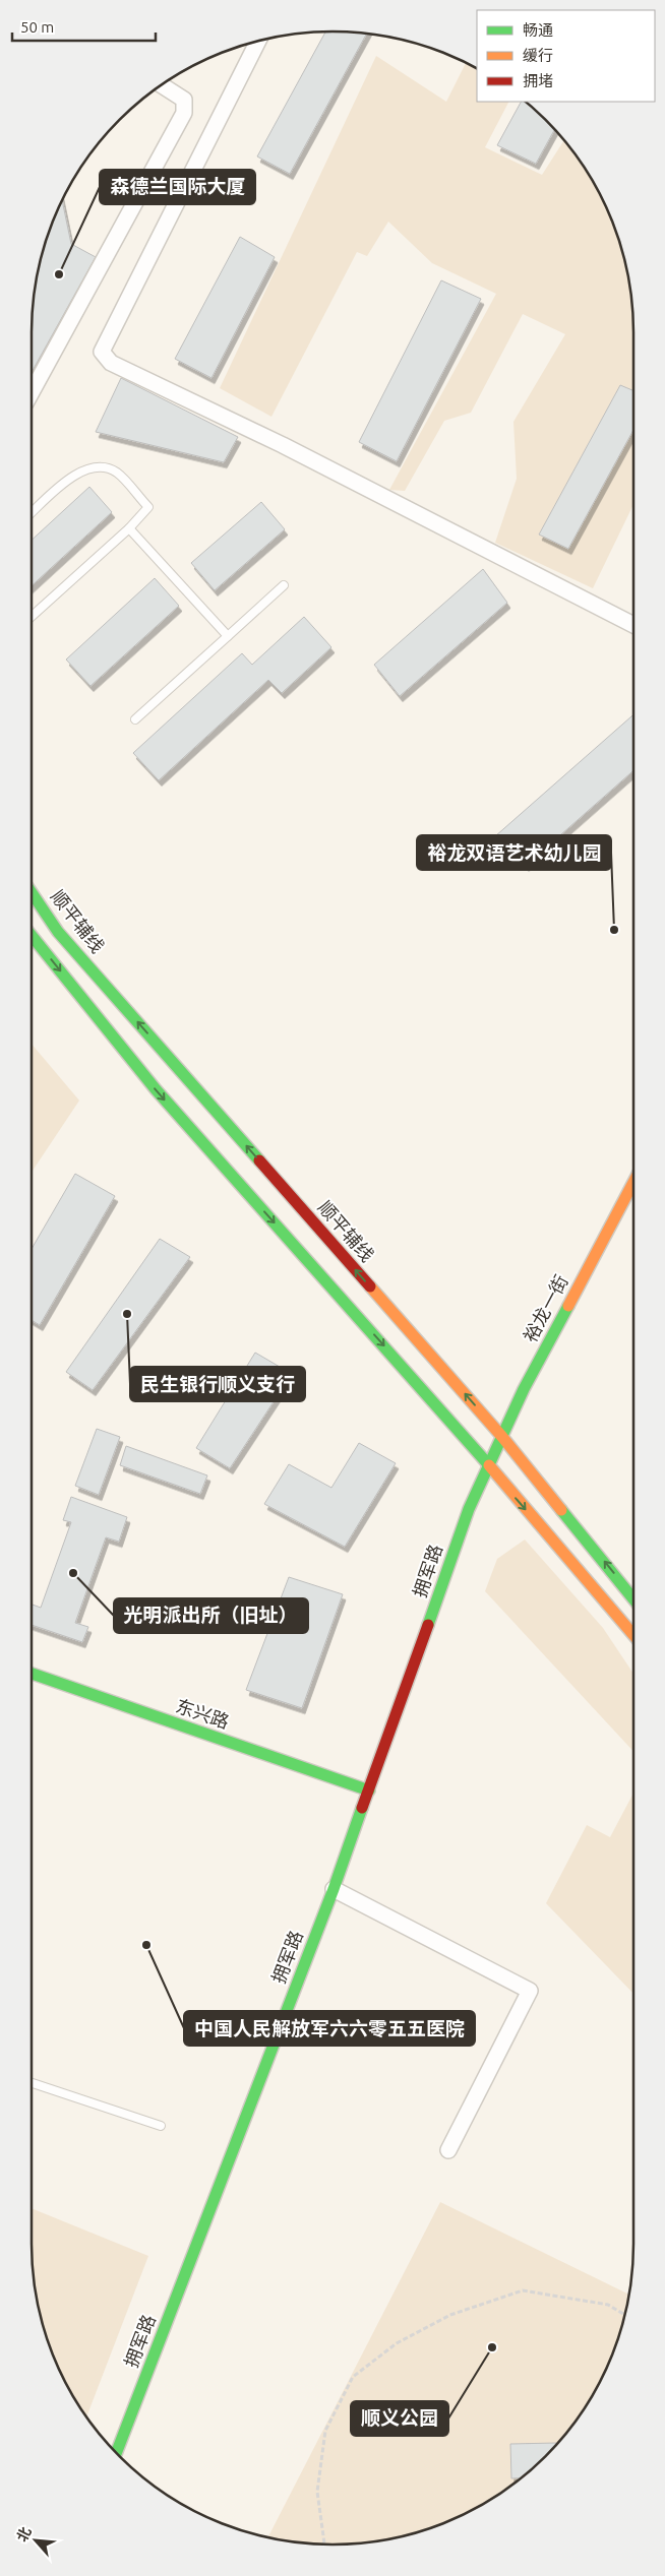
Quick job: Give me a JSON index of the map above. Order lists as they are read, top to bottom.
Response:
{
  "streets": {
    "main road": [
      "顺平辅线",
      "裕龙一街",
      "拥军路",
      "东兴路"
    ]
  },
  "crossings": [
    ["顺平辅线", "裕龙一街"],
    ["裕龙一街", "拥军路"],
    ["拥军路", "东兴路"]
  ],
  "places": [
    "森德兰国际大厦",
    "裕龙双语艺术幼儿园",
    "民生银行顺义支行",
    "光明派出所（旧址）",
    "中国人民解放军六六零五五医院",
    "顺义公园"
  ],
  "legend": ["畅通", "缓行", "拥堵"],
  "scale_bar": "50 m",
  "north": "top left"
}
